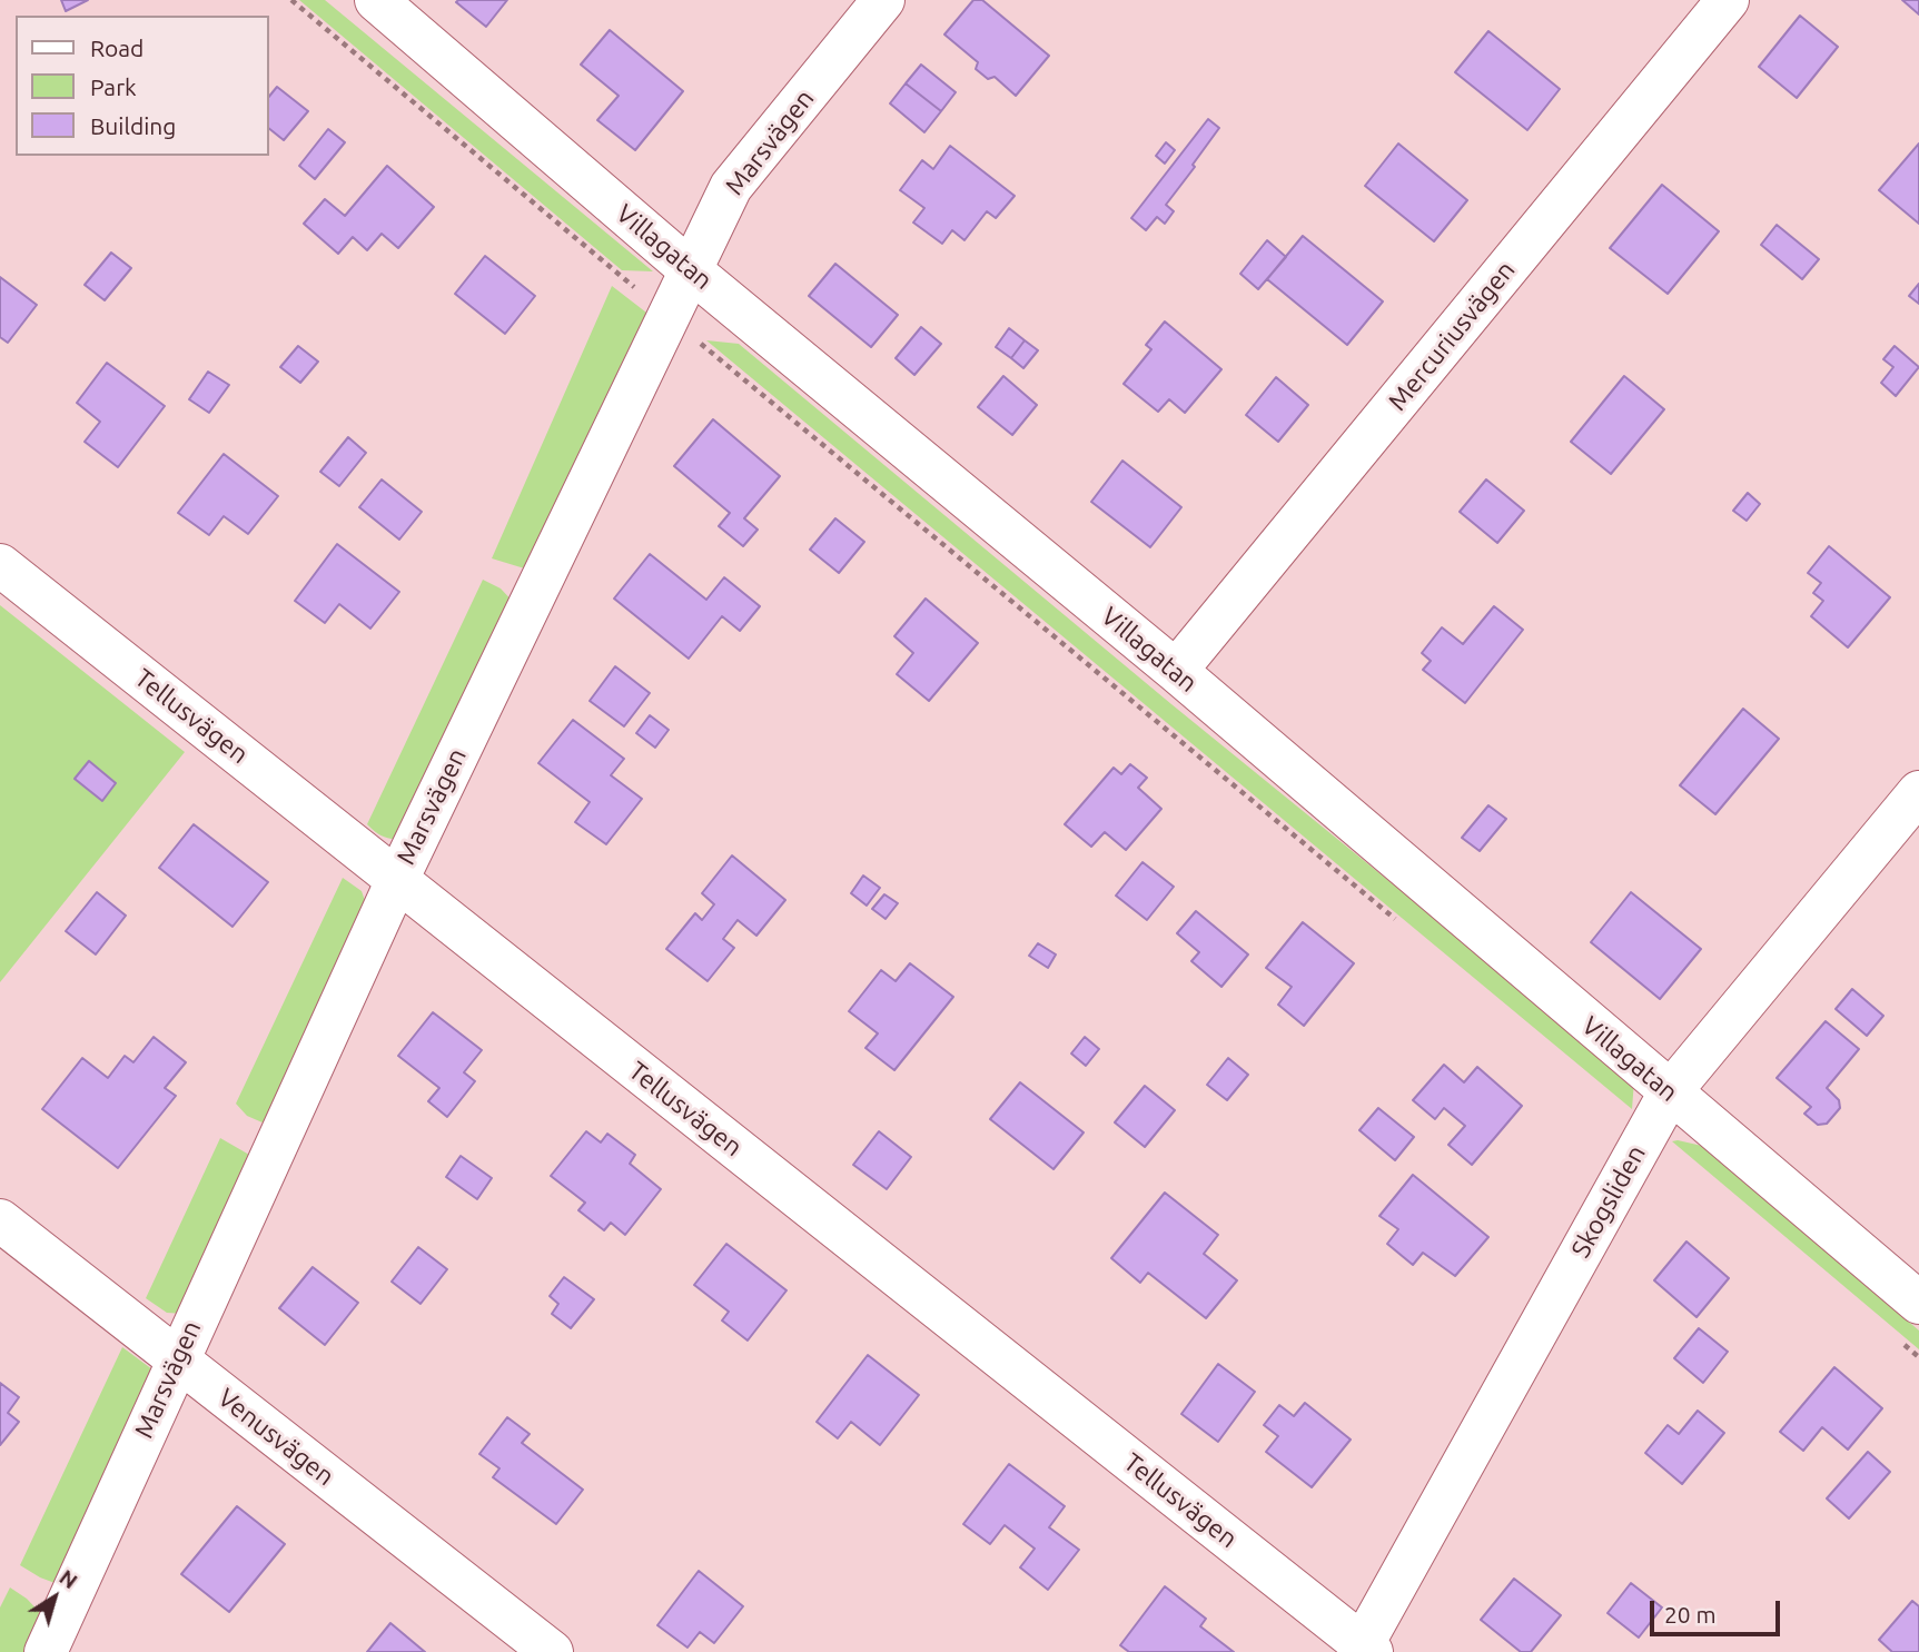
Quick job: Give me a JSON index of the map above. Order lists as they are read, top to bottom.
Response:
{
  "streets": {
    "street": [
      "Marsvägen",
      "Villagatan",
      "Mercuriusvägen",
      "Tellusvägen",
      "Skogsliden",
      "Venusvägen"
    ]
  },
  "crossings": [
    ["Marsvägen", "Villagatan"],
    ["Marsvägen", "Tellusvägen"],
    ["Marsvägen", "Venusvägen"],
    ["Villagatan", "Mercuriusvägen"],
    ["Villagatan", "Skogsliden"],
    ["Tellusvägen", "Skogsliden"]
  ],
  "legend": ["Road", "Park", "Building"],
  "scale_bar": "20 m",
  "north": "top right"
}
